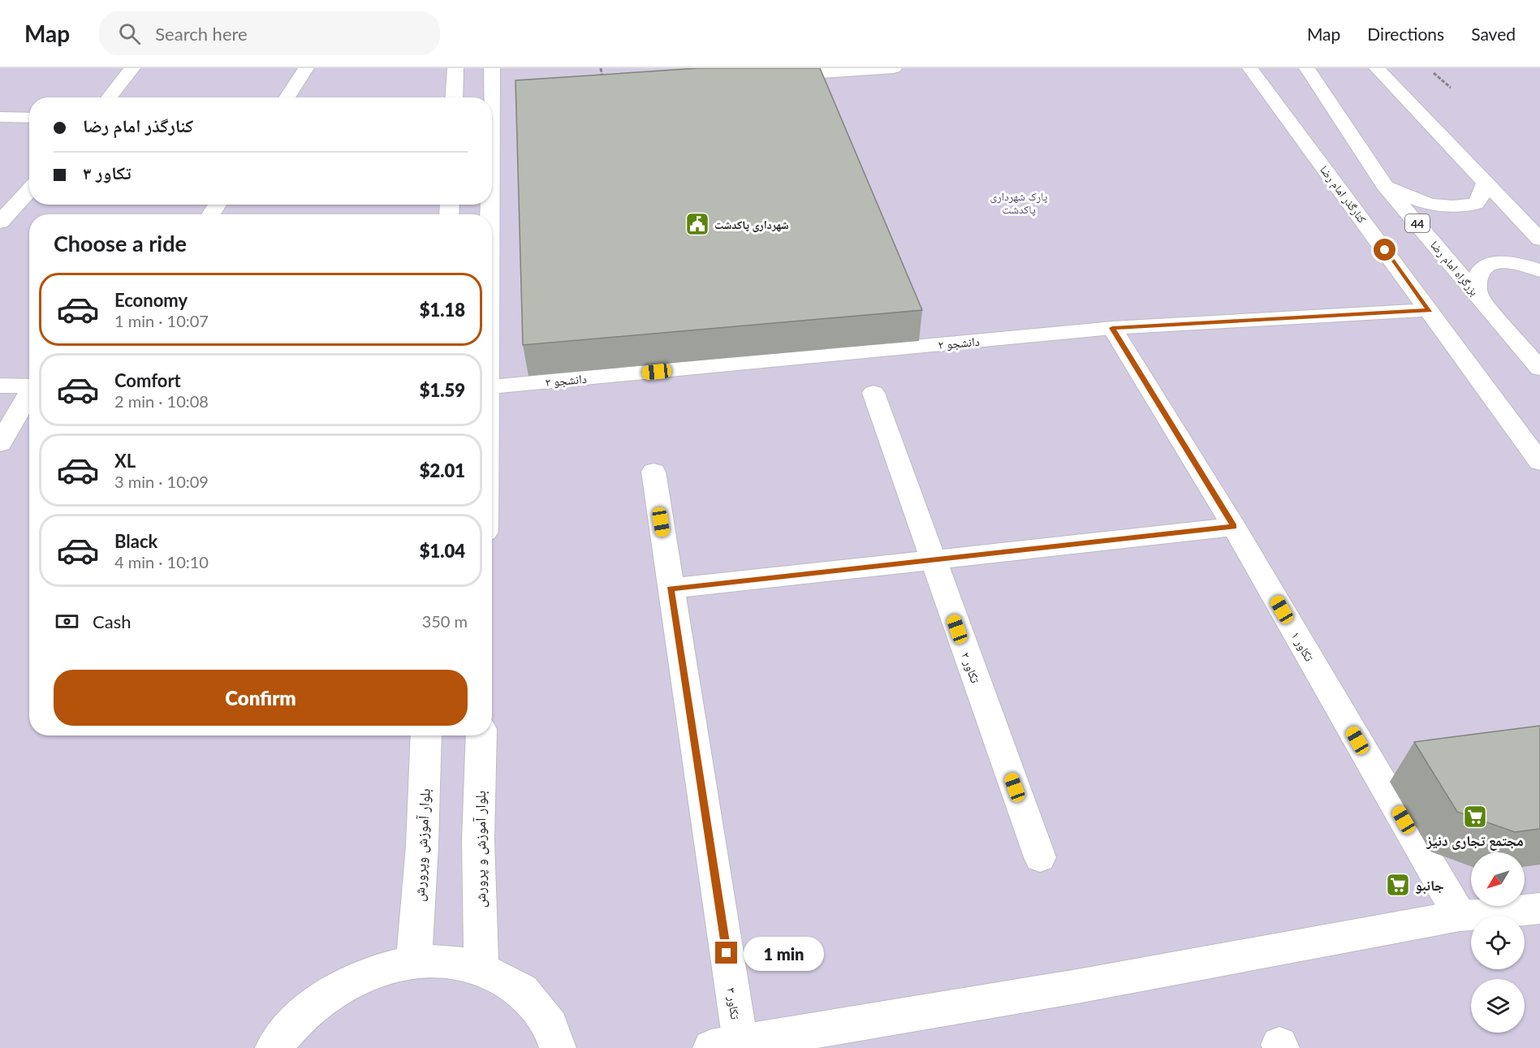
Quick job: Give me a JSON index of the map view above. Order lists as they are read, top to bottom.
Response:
{
  "streets": {
    "main road": [
      "کنارگذر امام رضا",
      "44",
      "بزرگراه امام رضا",
      "دانشجو ۲",
      "تکاور ۱",
      "تکاور ۲",
      "بلوار آموزش وپرورش",
      "بلوار آموزش و پرورش",
      "تکاور ۳"
    ]
  },
  "crossings": [
    ["کنارگذر امام رضا", "دانشجو ۲"],
    ["دانشجو ۲", "تکاور ۱"]
  ],
  "parks": ["پارک شهرداری پاکدشت"],
  "places": {
    "public building": ["شهرداری پاکدشت"],
    "supermarket": ["مجتمع تجاری دنیز", "جانبو"]
  },
  "north": "bottom left",
  "page": {
    "header": "Map",
    "search": "Search here",
    "nav": ["Map", "Directions", "Saved"],
    "banner": ["کنارگذر امام رضا", "تکاور ۳"],
    "heading": "Choose a ride",
    "list": [
      {
        "name": "Economy",
        "note": "1 min · 10:07",
        "value": "$1.18"
      },
      {
        "name": "Comfort",
        "note": "2 min · 10:08",
        "value": "$1.59"
      },
      {
        "name": "XL",
        "note": "3 min · 10:09",
        "value": "$2.01"
      },
      {
        "name": "Black",
        "note": "4 min · 10:10",
        "value": "$1.04"
      }
    ],
    "pay": ["Cash", "350 m"],
    "buttons": "Confirm",
    "bubble": "1 min"
  }
}
